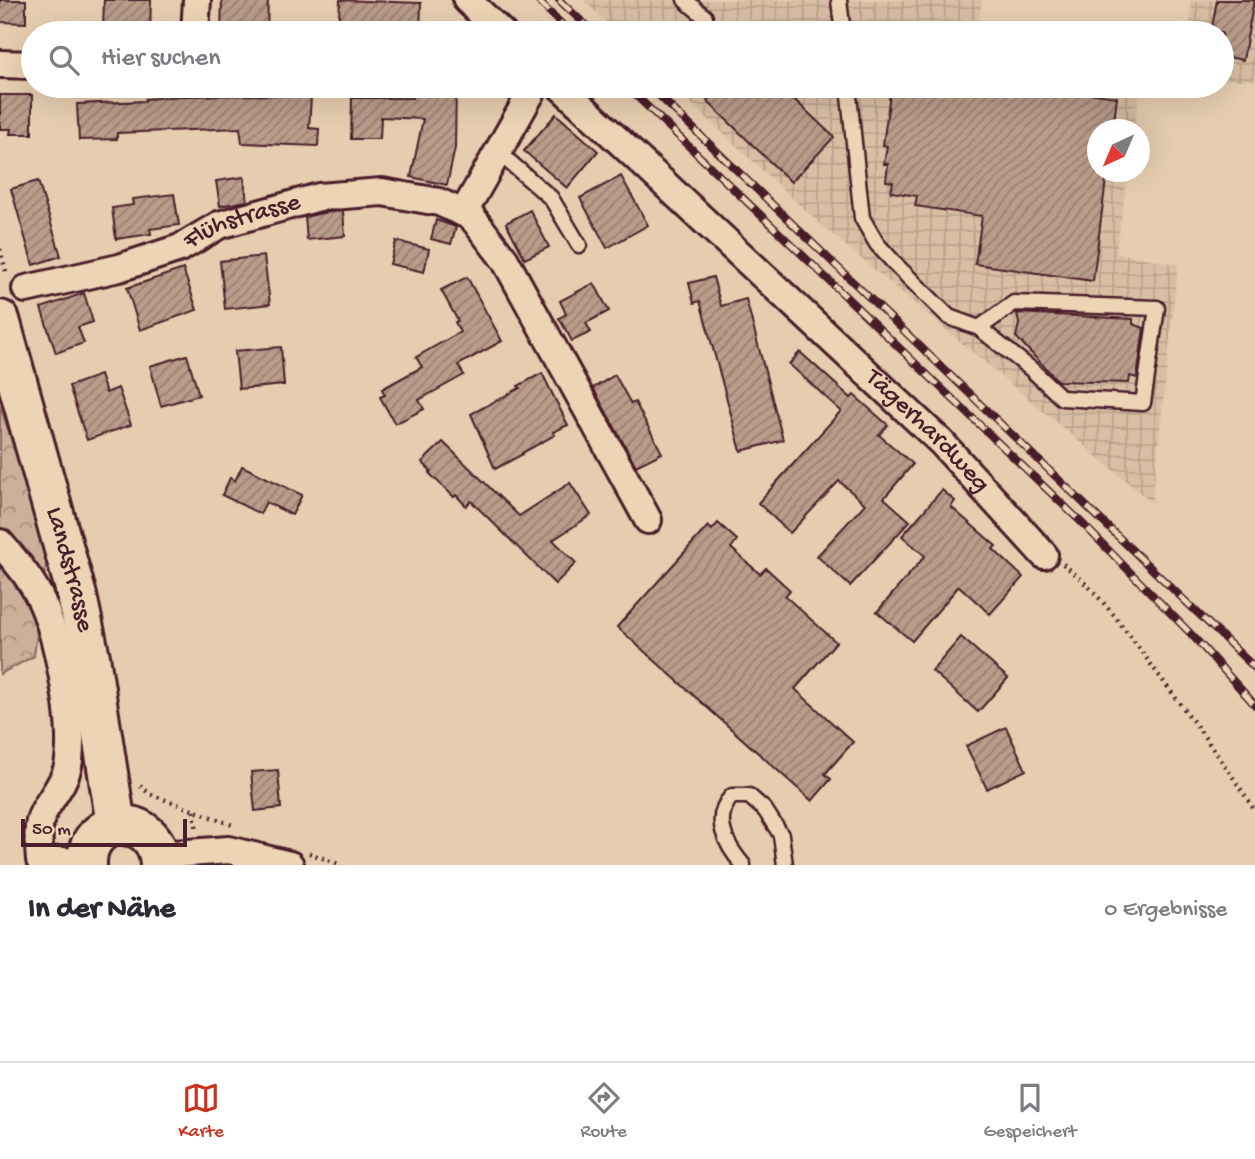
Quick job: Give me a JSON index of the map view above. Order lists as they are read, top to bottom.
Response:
{
  "streets": {
    "main road": ["Landstrasse"],
    "street": ["Flühstrasse", "Tägerhardweg"]
  },
  "scale_bar": "50 m",
  "north": "bottom left",
  "page": {
    "search": "Hier suchen",
    "scale": "50 m",
    "heading": ["In der Nähe", "0 Ergebnisse"],
    "nav": ["Karte", "Route", "Gespeichert"]
  }
}
